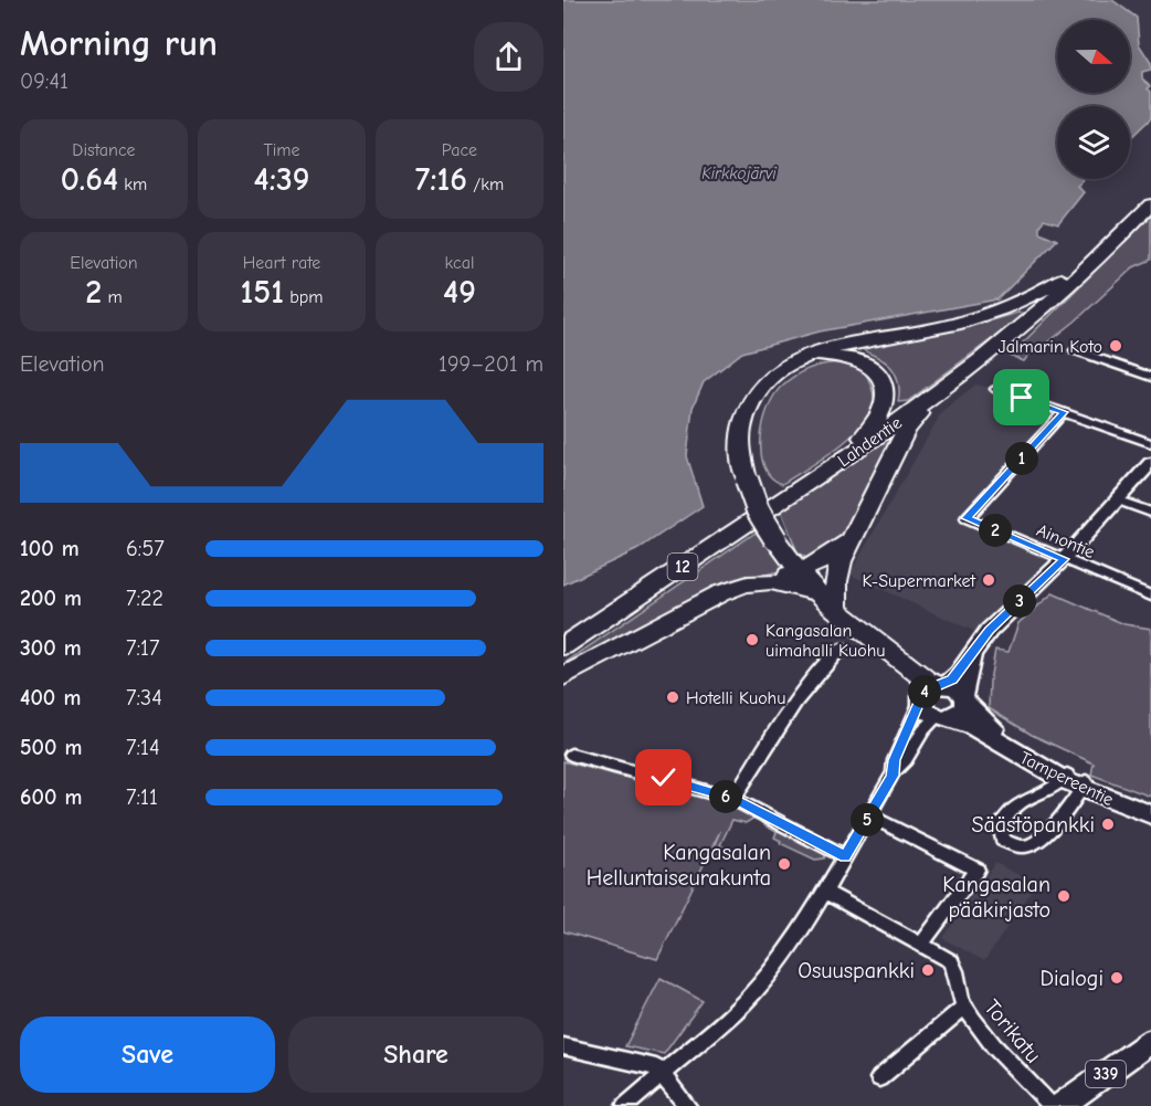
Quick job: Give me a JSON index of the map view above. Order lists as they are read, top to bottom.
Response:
{
  "streets": {
    "highway": ["Lahdentie", "12"],
    "main road": ["Tampereentie", "339"],
    "street": ["Ainontie", "Torikatu"]
  },
  "water": ["Kirkkojärvi"],
  "places": [
    "Jalmarin Koto",
    "K-Supermarket",
    "Kangasalan uimahalli Kuohu",
    "Hotelli Kuohu",
    "Säästöpankki",
    "Kangasalan Helluntaiseurakunta",
    "Kangasalan pääkirjasto",
    "Osuuspankki",
    "Dialogi"
  ],
  "north": "right",
  "page": {
    "heading": ["Morning run", "09:41"],
    "stats": [
      ["Distance", "0.64 km"],
      ["Time", "4:39"],
      ["Pace", "7:16 /km"],
      ["Elevation", "2 m"],
      ["Heart rate", "151 bpm"],
      ["kcal", "49"]
    ],
    "chart": ["Elevation", "199–201 m"],
    "pins": [
      "1",
      "2",
      "3",
      "4",
      "6",
      "5"
    ],
    "list": [
      {
        "name": "100 m",
        "note": "6:57"
      },
      {
        "name": "200 m",
        "note": "7:22"
      },
      {
        "name": "300 m",
        "note": "7:17"
      },
      {
        "name": "400 m",
        "note": "7:34"
      },
      {
        "name": "500 m",
        "note": "7:14"
      },
      {
        "name": "600 m",
        "note": "7:11"
      }
    ],
    "buttons": ["Save", "Share"]
  }
}
